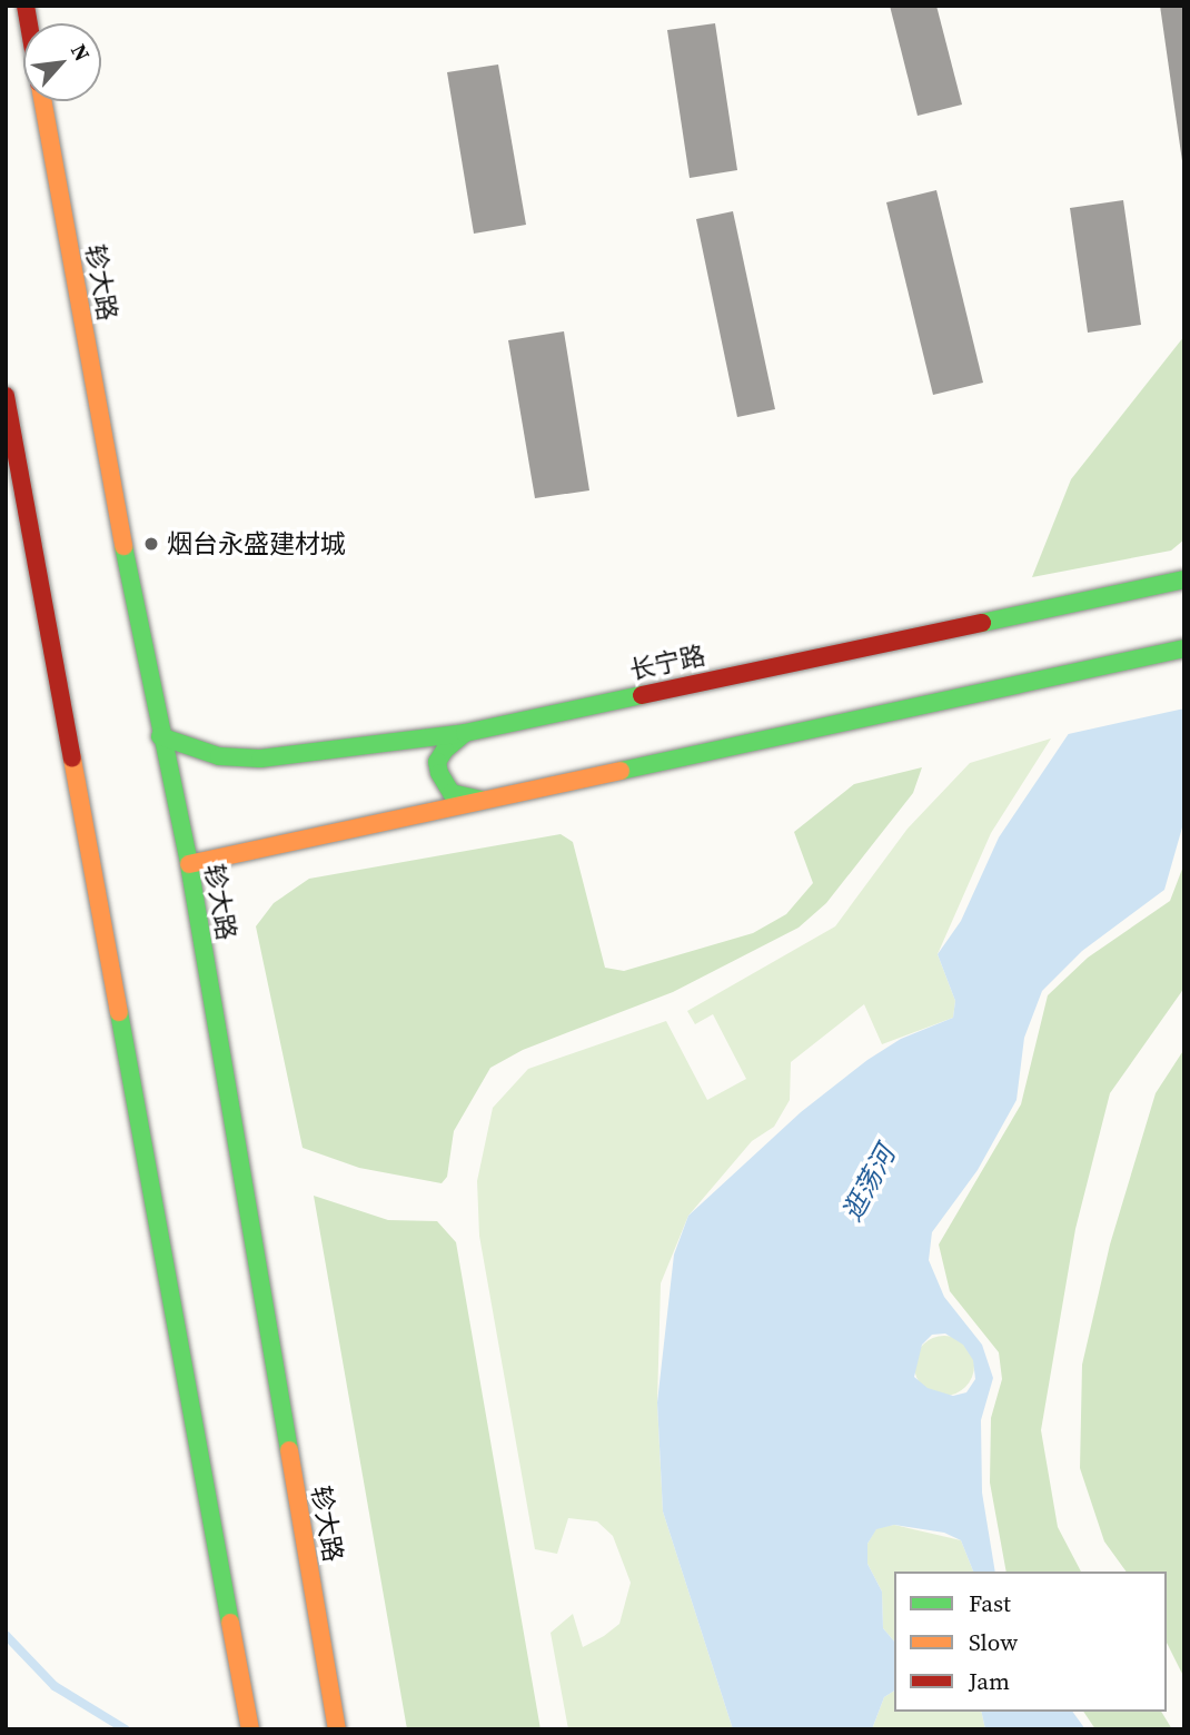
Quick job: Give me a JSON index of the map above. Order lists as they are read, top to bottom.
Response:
{
  "streets": {
    "main road": ["轸大路", "长宁路"]
  },
  "crossings": [
    ["轸大路", "长宁路"]
  ],
  "water": ["逛荡河"],
  "places": ["烟台永盛建材城"],
  "legend": ["Fast", "Slow", "Jam"],
  "north": "top right"
}
